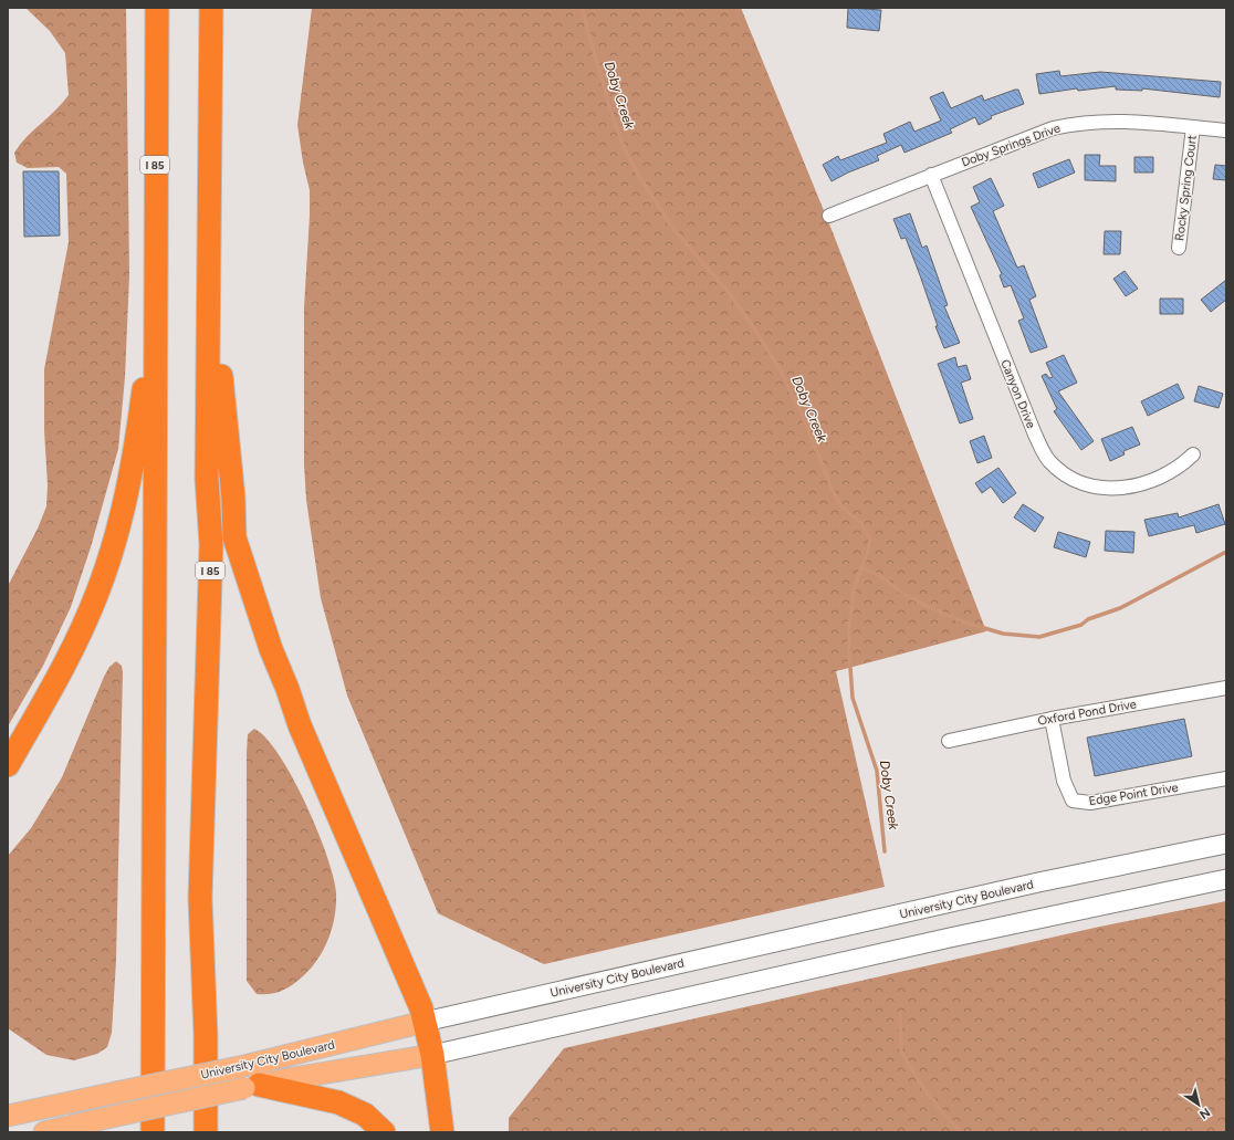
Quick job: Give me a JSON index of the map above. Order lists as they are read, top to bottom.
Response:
{
  "streets": {
    "highway": ["I 85"],
    "main road": ["University City Boulevard"],
    "street": [
      "Doby Springs Drive",
      "Rocky Spring Court",
      "Canyon Drive",
      "Oxford Pond Drive",
      "Edge Point Drive"
    ]
  },
  "crossings": [
    ["Doby Springs Drive", "Rocky Spring Court"],
    ["Doby Springs Drive", "Canyon Drive"],
    ["Oxford Pond Drive", "Edge Point Drive"]
  ],
  "water": ["Doby Creek"],
  "north": "bottom right"
}
